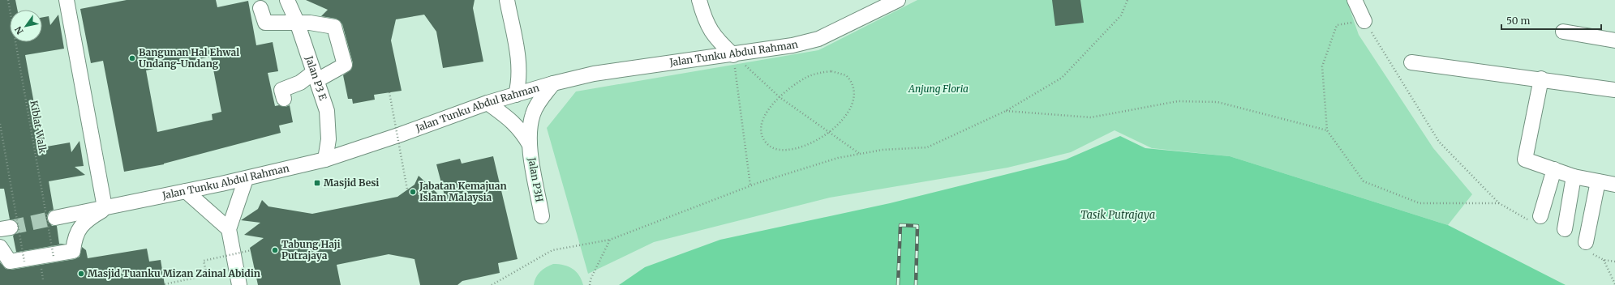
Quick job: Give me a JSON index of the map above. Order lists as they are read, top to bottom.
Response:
{
  "streets": {
    "street": ["Jalan Tunku Abdul Rahman", "Jalan P3 E", "Jalan P3H"],
    "path": ["Kiblat Walk"]
  },
  "crossings": [
    ["Jalan Tunku Abdul Rahman", "Jalan P3 E"],
    ["Jalan Tunku Abdul Rahman", "Jalan P3H"]
  ],
  "water": ["Tasik Putrajaya"],
  "parks": ["Anjung Floria"],
  "places": {
    "other": [
      "Bangunan Hal Ehwal Undang-Undang",
      "Jabatan Kemajuan Islam Malaysia",
      "Tabung Haji Putrajaya",
      "Masjid Tuanku Mizan Zainal Abidin"
    ],
    "transit": ["Masjid Besi"]
  },
  "scale_bar": "50 m",
  "north": "bottom left"
}
